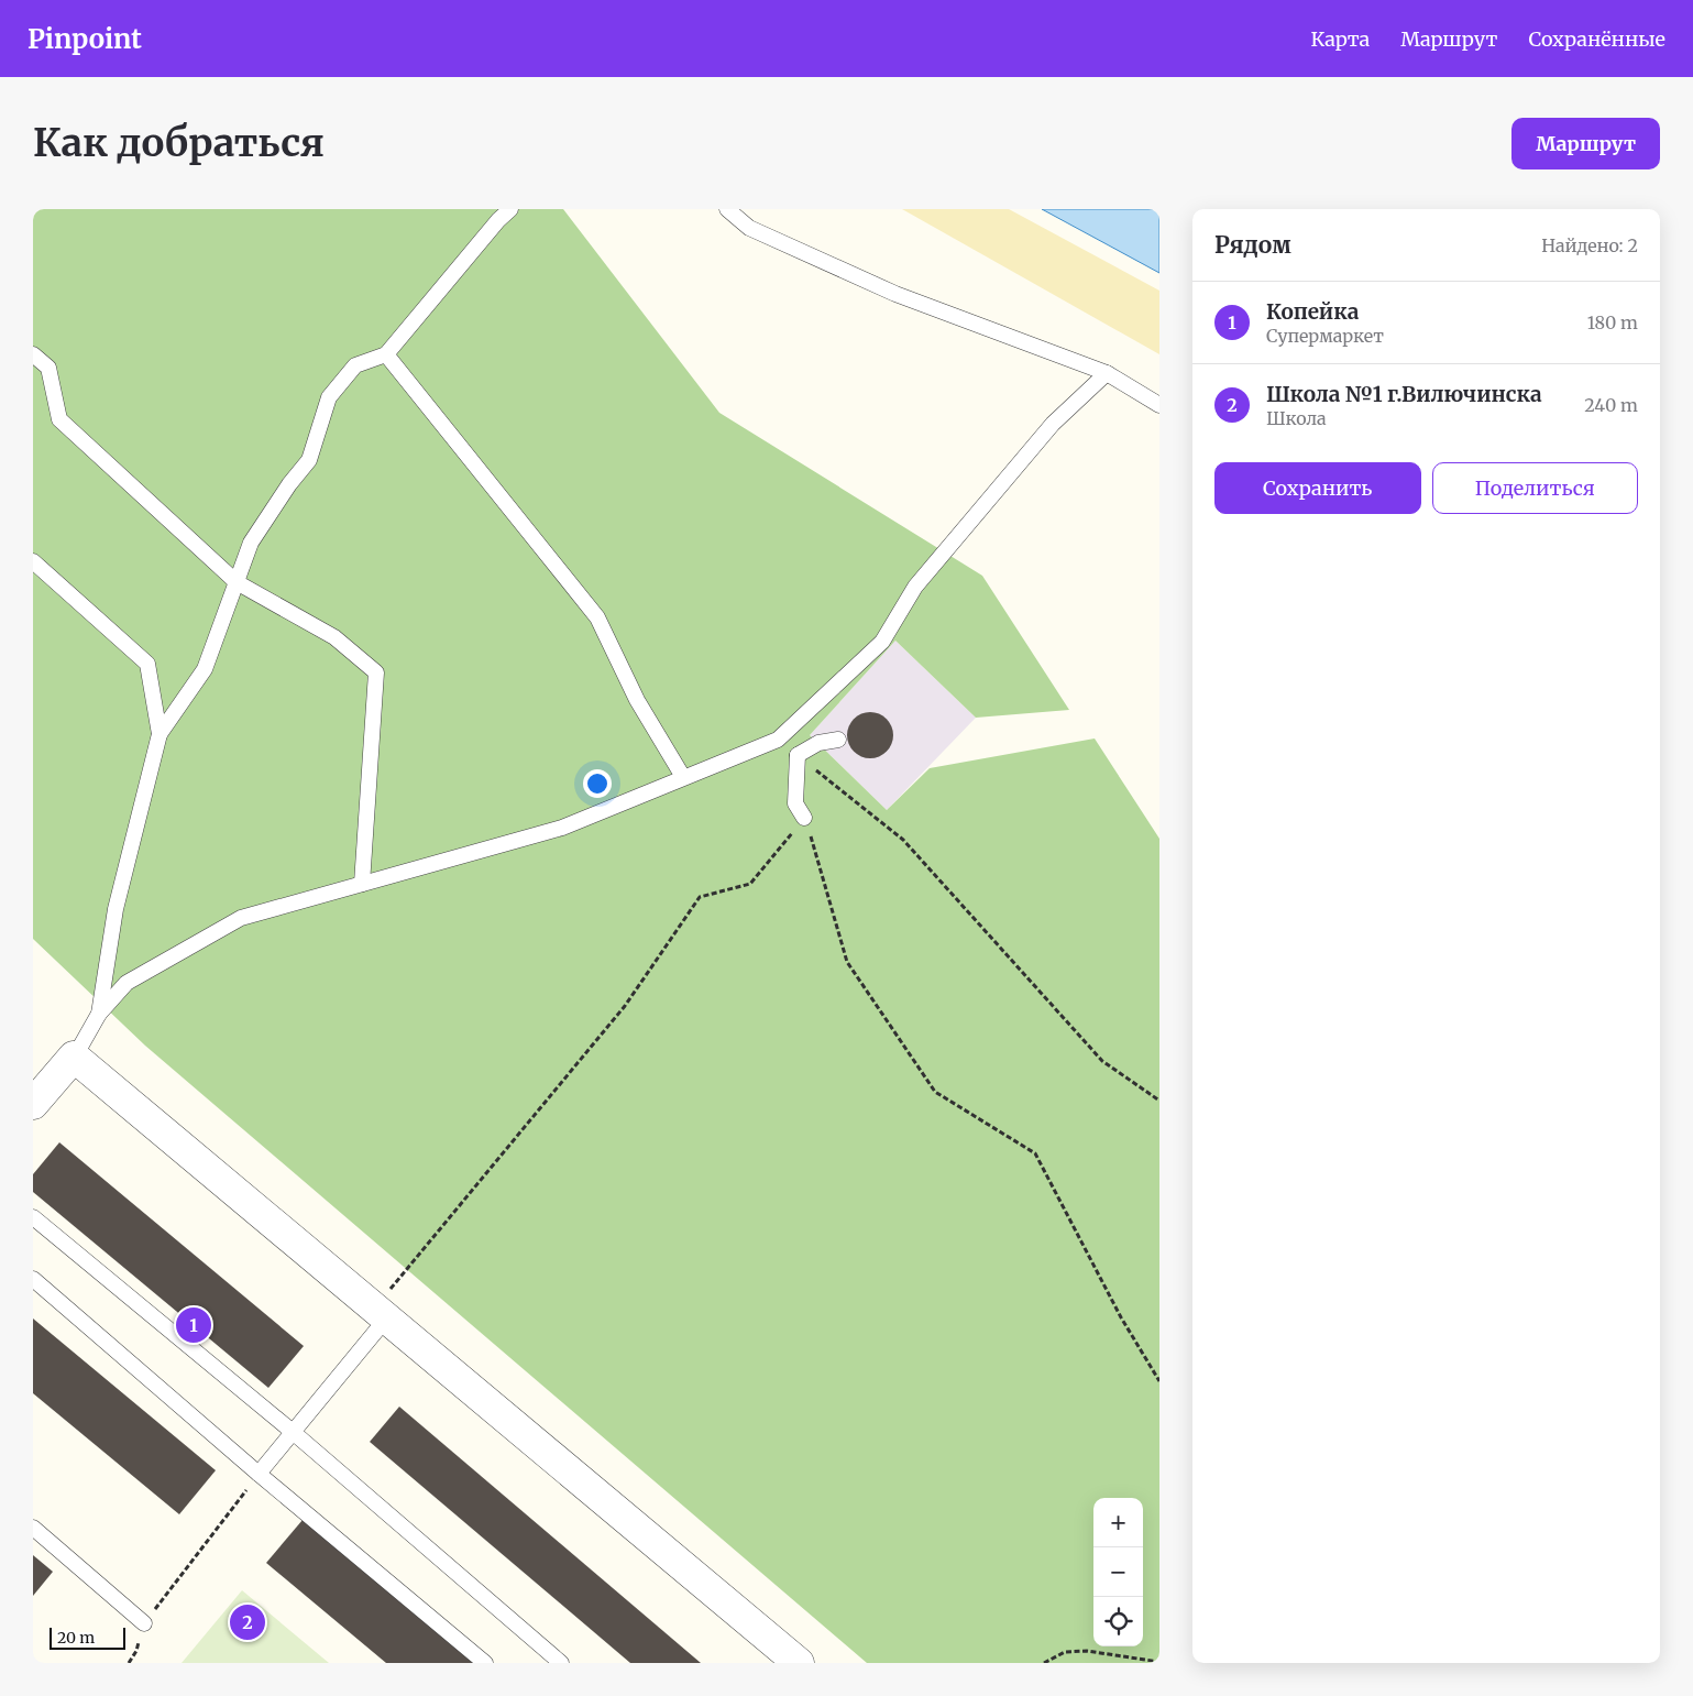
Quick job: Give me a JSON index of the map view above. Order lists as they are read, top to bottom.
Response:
{
  "scale_bar": "20 m",
  "page": {
    "header": "Pinpoint",
    "nav": ["Карта", "Маршрут", "Сохранённые"],
    "buttons": [
      "Маршрут",
      ["Сохранить", "Поделиться"]
    ],
    "title": "Как добраться",
    "heading": ["Рядом", "Найдено: 2"],
    "list": [
      {
        "mark": "1",
        "name": "Копейка",
        "note": "Супермаркет",
        "value": "180 m"
      },
      {
        "mark": "2",
        "name": "Школа №1 г.Вилючинска",
        "note": "Школа",
        "value": "240 m"
      }
    ],
    "pins": ["1", "2"],
    "map_buttons": ["+", "−"],
    "scale": "20 m"
  }
}
